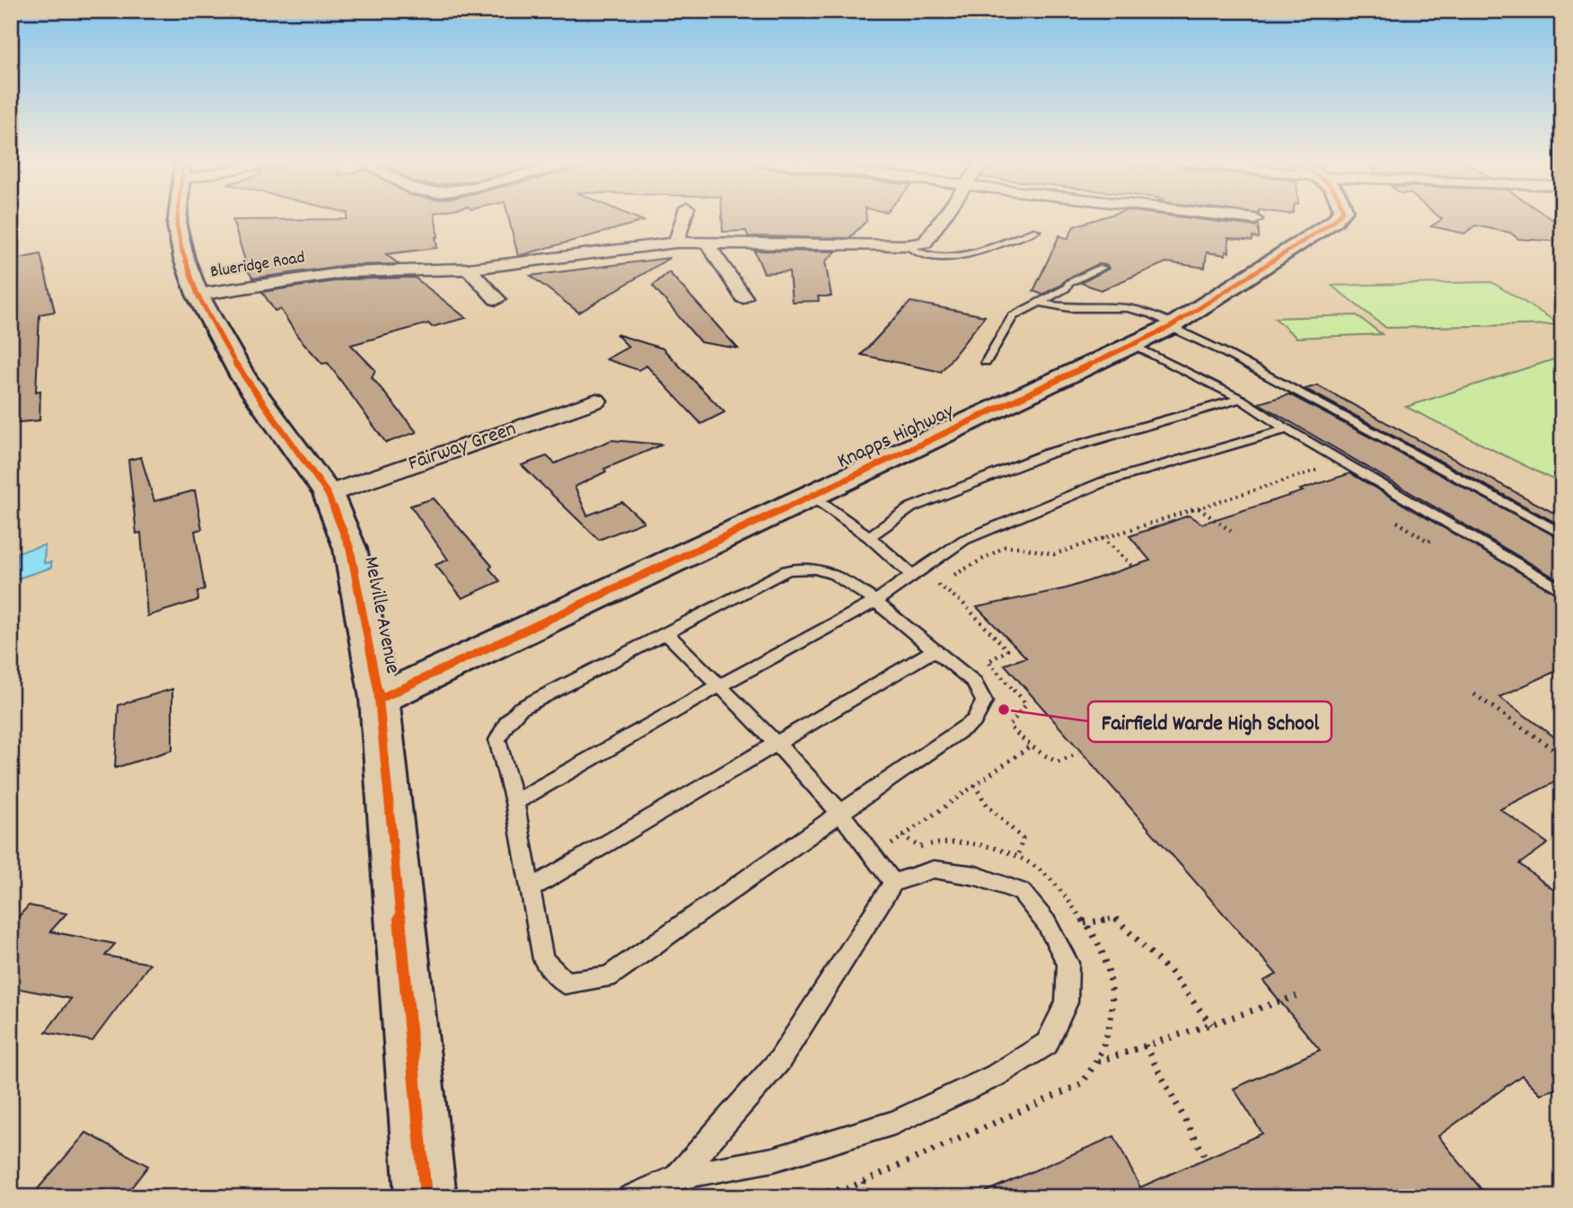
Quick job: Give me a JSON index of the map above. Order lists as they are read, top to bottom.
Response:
{
  "streets": {
    "street": [
      "Blueridge Road",
      "Knapps Highway",
      "Fairway Green",
      "Melville Avenue"
    ]
  },
  "crossings": [
    ["Blueridge Road", "Melville Avenue"],
    ["Knapps Highway", "Melville Avenue"],
    ["Fairway Green", "Melville Avenue"]
  ],
  "places": ["Fairfield Warde High School"]
}
